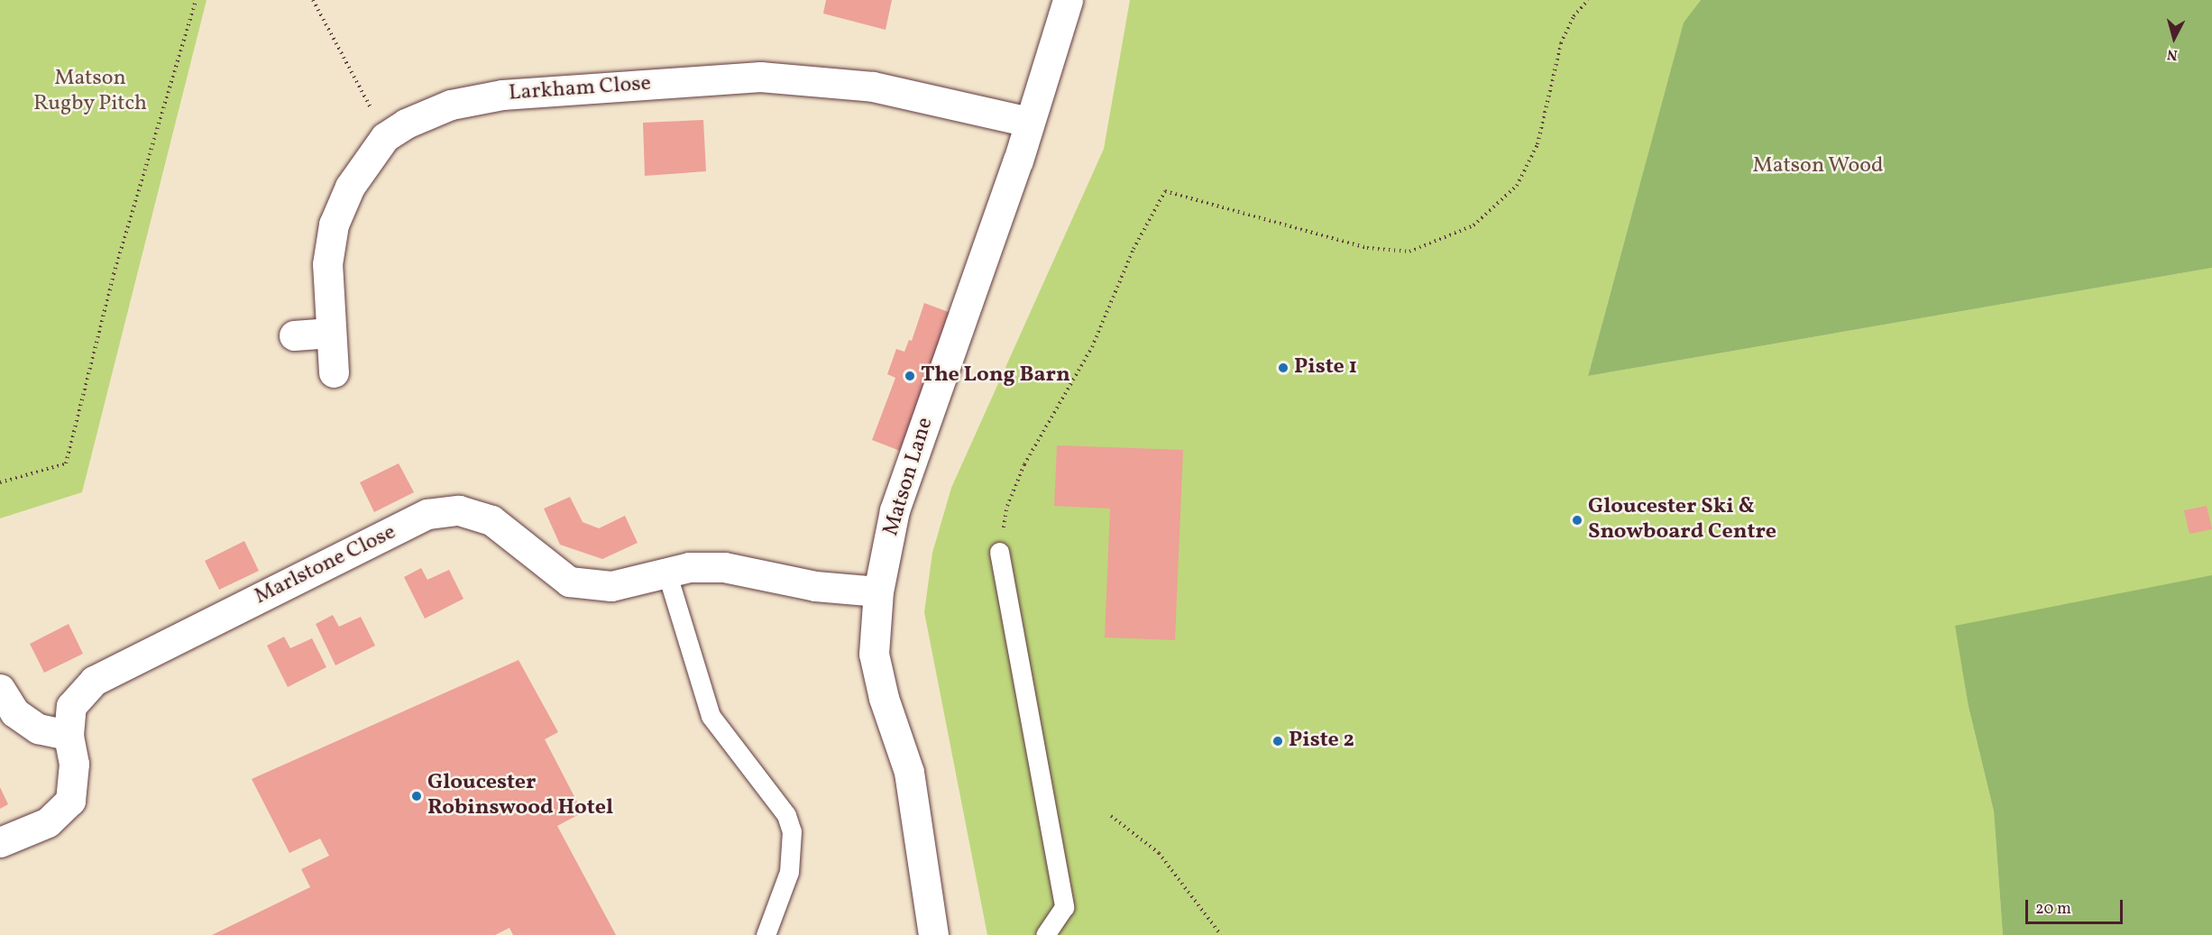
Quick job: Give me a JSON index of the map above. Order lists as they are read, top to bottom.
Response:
{
  "streets": {
    "street": ["Larkham Close", "Matson Lane", "Marlstone Close"]
  },
  "crossings": [
    ["Larkham Close", "Matson Lane"],
    ["Matson Lane", "Marlstone Close"]
  ],
  "parks": ["Matson Rugby Pitch", "Matson Wood"],
  "places": [
    "Piste 1",
    "The Long Barn",
    "Gloucester Ski & Snowboard Centre",
    "Piste 2",
    "Gloucester Robinswood Hotel"
  ],
  "scale_bar": "20 m",
  "north": "bottom"
}
